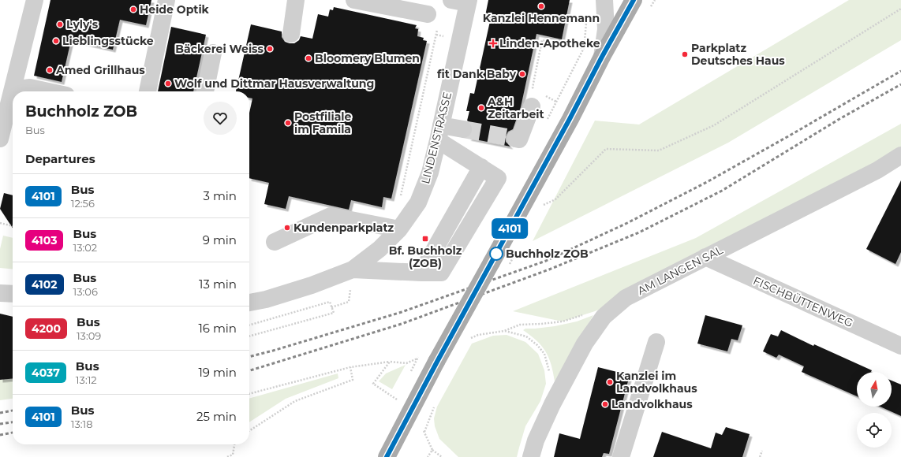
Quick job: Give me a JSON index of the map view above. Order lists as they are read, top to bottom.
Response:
{
  "streets": {
    "street": ["LINDENSTRASSE", "AM LANGEN SAL", "FISCHBÜTTENWEG"]
  },
  "crossings": [
    ["AM LANGEN SAL", "FISCHBÜTTENWEG"]
  ],
  "places": {
    "other": [
      "Kanzlei Hennemann",
      "Heide Optik",
      "Lyly's",
      "Lieblingsstücke",
      "Bäckerei Weiss",
      "Parkplatz Deutsches Haus",
      "Bloomery Blumen",
      "Amed Grillhaus",
      "fit Dank Baby",
      "Wolf und Dittmar Hausverwaltung",
      "A&H Zeitarbeit",
      "Postfiliale im Famila",
      "Kundenparkplatz",
      "Buchholz ZOB",
      "Kanzlei im Landvolkhaus",
      "Landvolkhaus"
    ],
    "health": ["Linden-Apotheke"],
    "transit": ["Bf. Buchholz (ZOB)"]
  },
  "lines": ["bus line 4101"],
  "north": "top",
  "page": {
    "on_map": "4101",
    "heading": [
      ["Buchholz ZOB", "Bus"],
      "Departures"
    ],
    "list": [
      {
        "mark": "4101",
        "name": "Bus",
        "note": "12:56",
        "value": "3 min"
      },
      {
        "mark": "4103",
        "name": "Bus",
        "note": "13:02",
        "value": "9 min"
      },
      {
        "mark": "4102",
        "name": "Bus",
        "note": "13:06",
        "value": "13 min"
      },
      {
        "mark": "4200",
        "name": "Bus",
        "note": "13:09",
        "value": "16 min"
      },
      {
        "mark": "4037",
        "name": "Bus",
        "note": "13:12",
        "value": "19 min"
      },
      {
        "mark": "4101",
        "name": "Bus",
        "note": "13:18",
        "value": "25 min"
      }
    ]
  }
}
